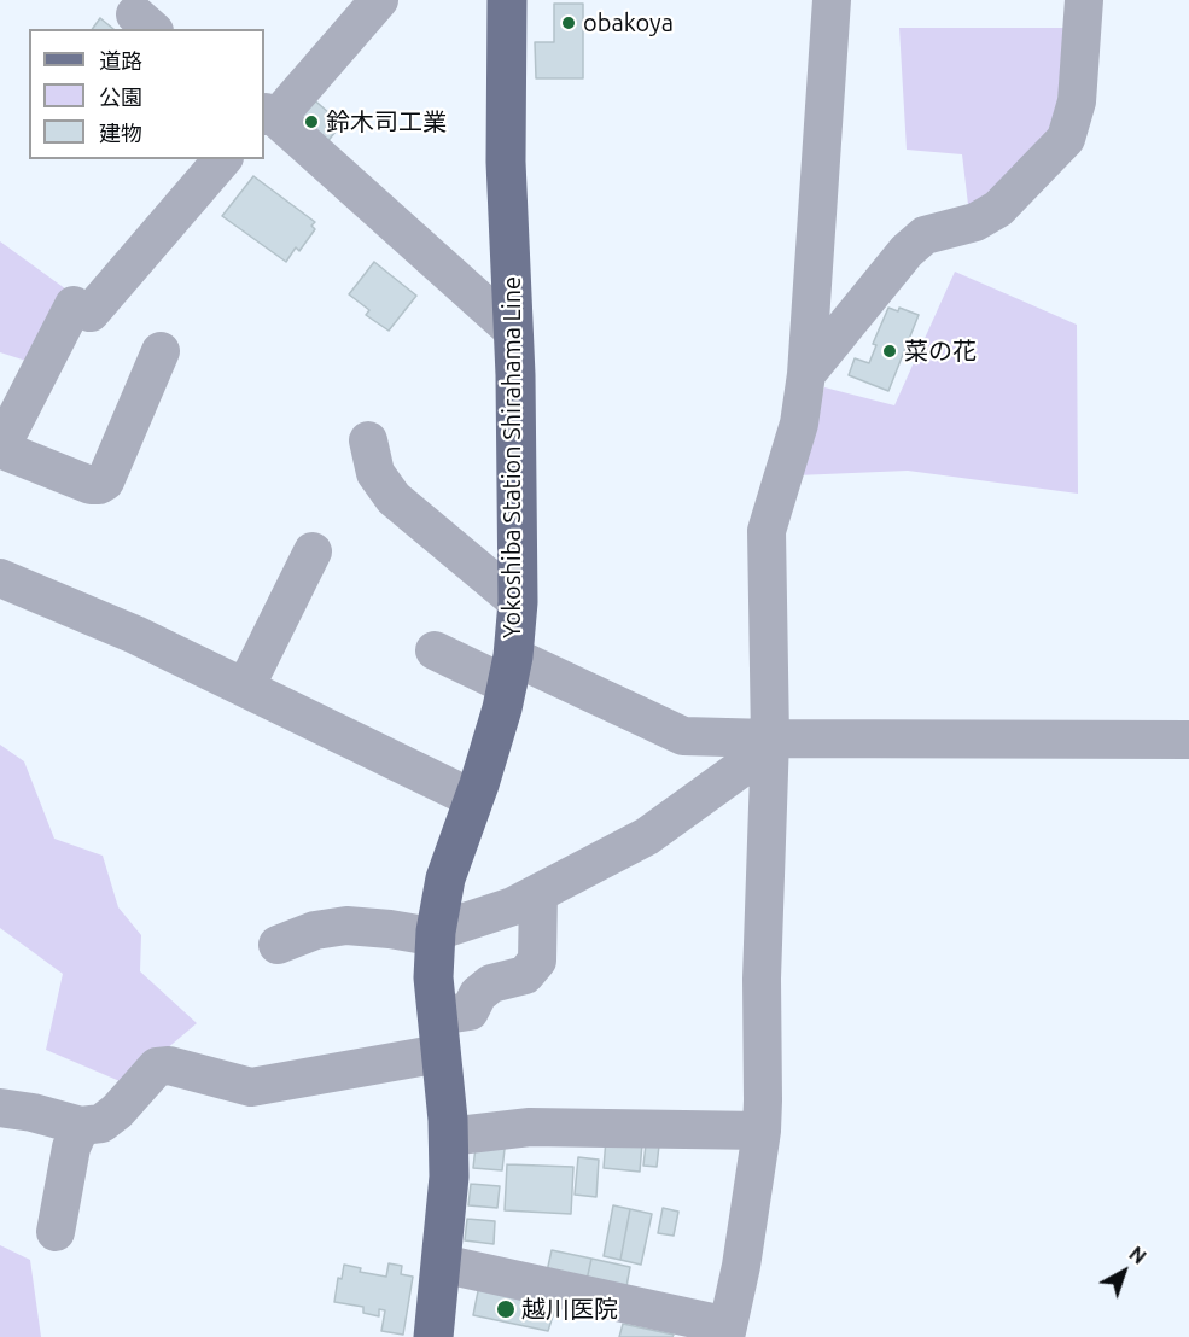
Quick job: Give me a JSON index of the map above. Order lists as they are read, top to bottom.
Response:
{
  "streets": {
    "main road": ["Yokoshiba Station Shirahama Line"]
  },
  "places": [
    "obakoya",
    "鈴木司工業",
    "菜の花",
    "越川医院"
  ],
  "legend": ["道路", "公園", "建物"],
  "north": "top right"
}
